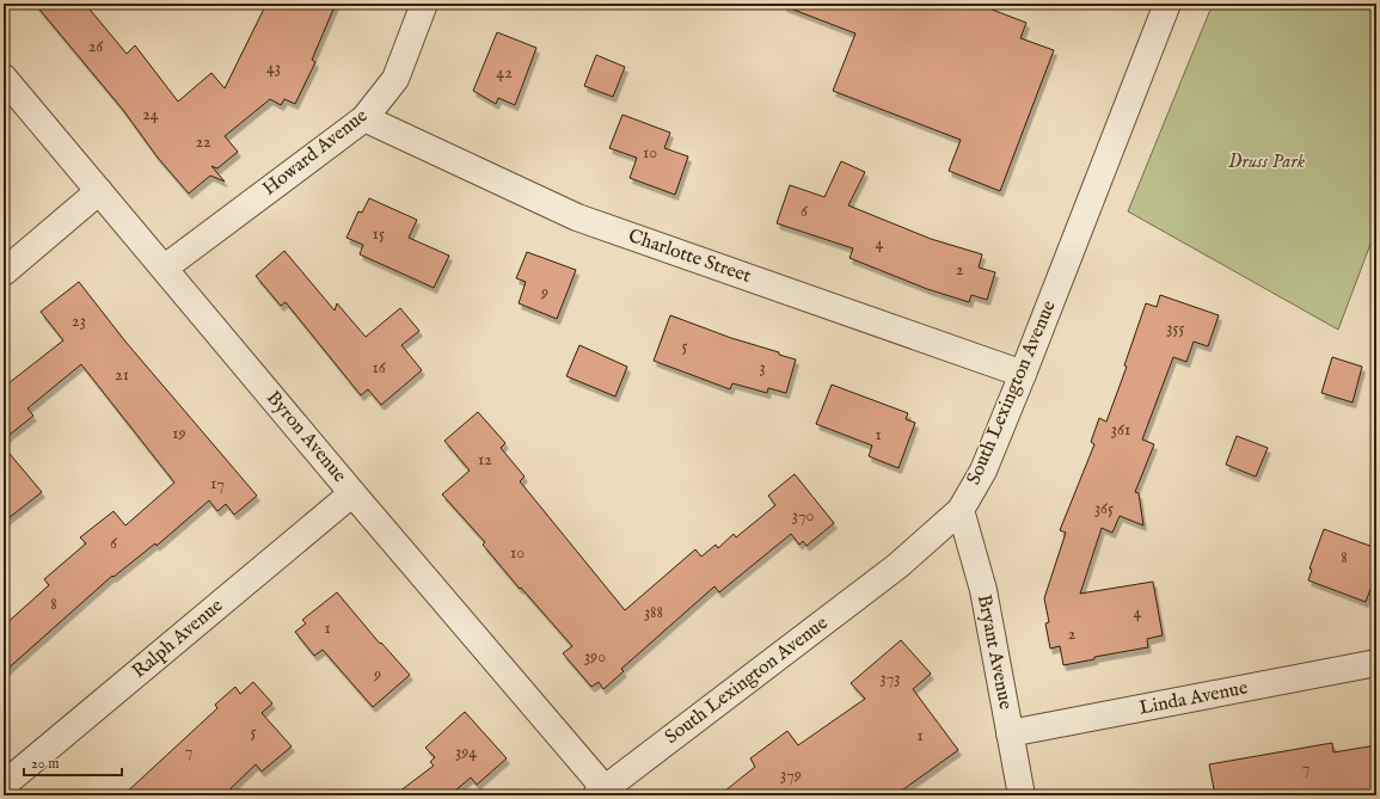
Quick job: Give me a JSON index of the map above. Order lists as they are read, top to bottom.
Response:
{
  "streets": {
    "street": [
      "Howard Avenue",
      "Charlotte Street",
      "South Lexington Avenue",
      "Byron Avenue",
      "Ralph Avenue",
      "Bryant Avenue",
      "Linda Avenue"
    ]
  },
  "crossings": [
    ["Howard Avenue", "Charlotte Street"],
    ["Howard Avenue", "Byron Avenue"],
    ["Charlotte Street", "South Lexington Avenue"],
    ["South Lexington Avenue", "Byron Avenue"],
    ["South Lexington Avenue", "Bryant Avenue"],
    ["Byron Avenue", "Ralph Avenue"],
    ["Bryant Avenue", "Linda Avenue"]
  ],
  "parks": ["Druss Park"],
  "house_numbers": [
    "26",
    "43",
    "42",
    "24",
    "22",
    "10",
    "6",
    "15",
    "4",
    "2",
    "9",
    "23",
    "355",
    "5",
    "16",
    "3",
    "21",
    "361",
    "19",
    "1",
    "12",
    "17",
    "365",
    "370",
    "6",
    "10",
    "8",
    "8",
    "388",
    "4",
    "1",
    "2",
    "390",
    "9",
    "373",
    "5",
    "1",
    "7",
    "394",
    "7",
    "379"
  ],
  "scale_bar": "20 m"
}
